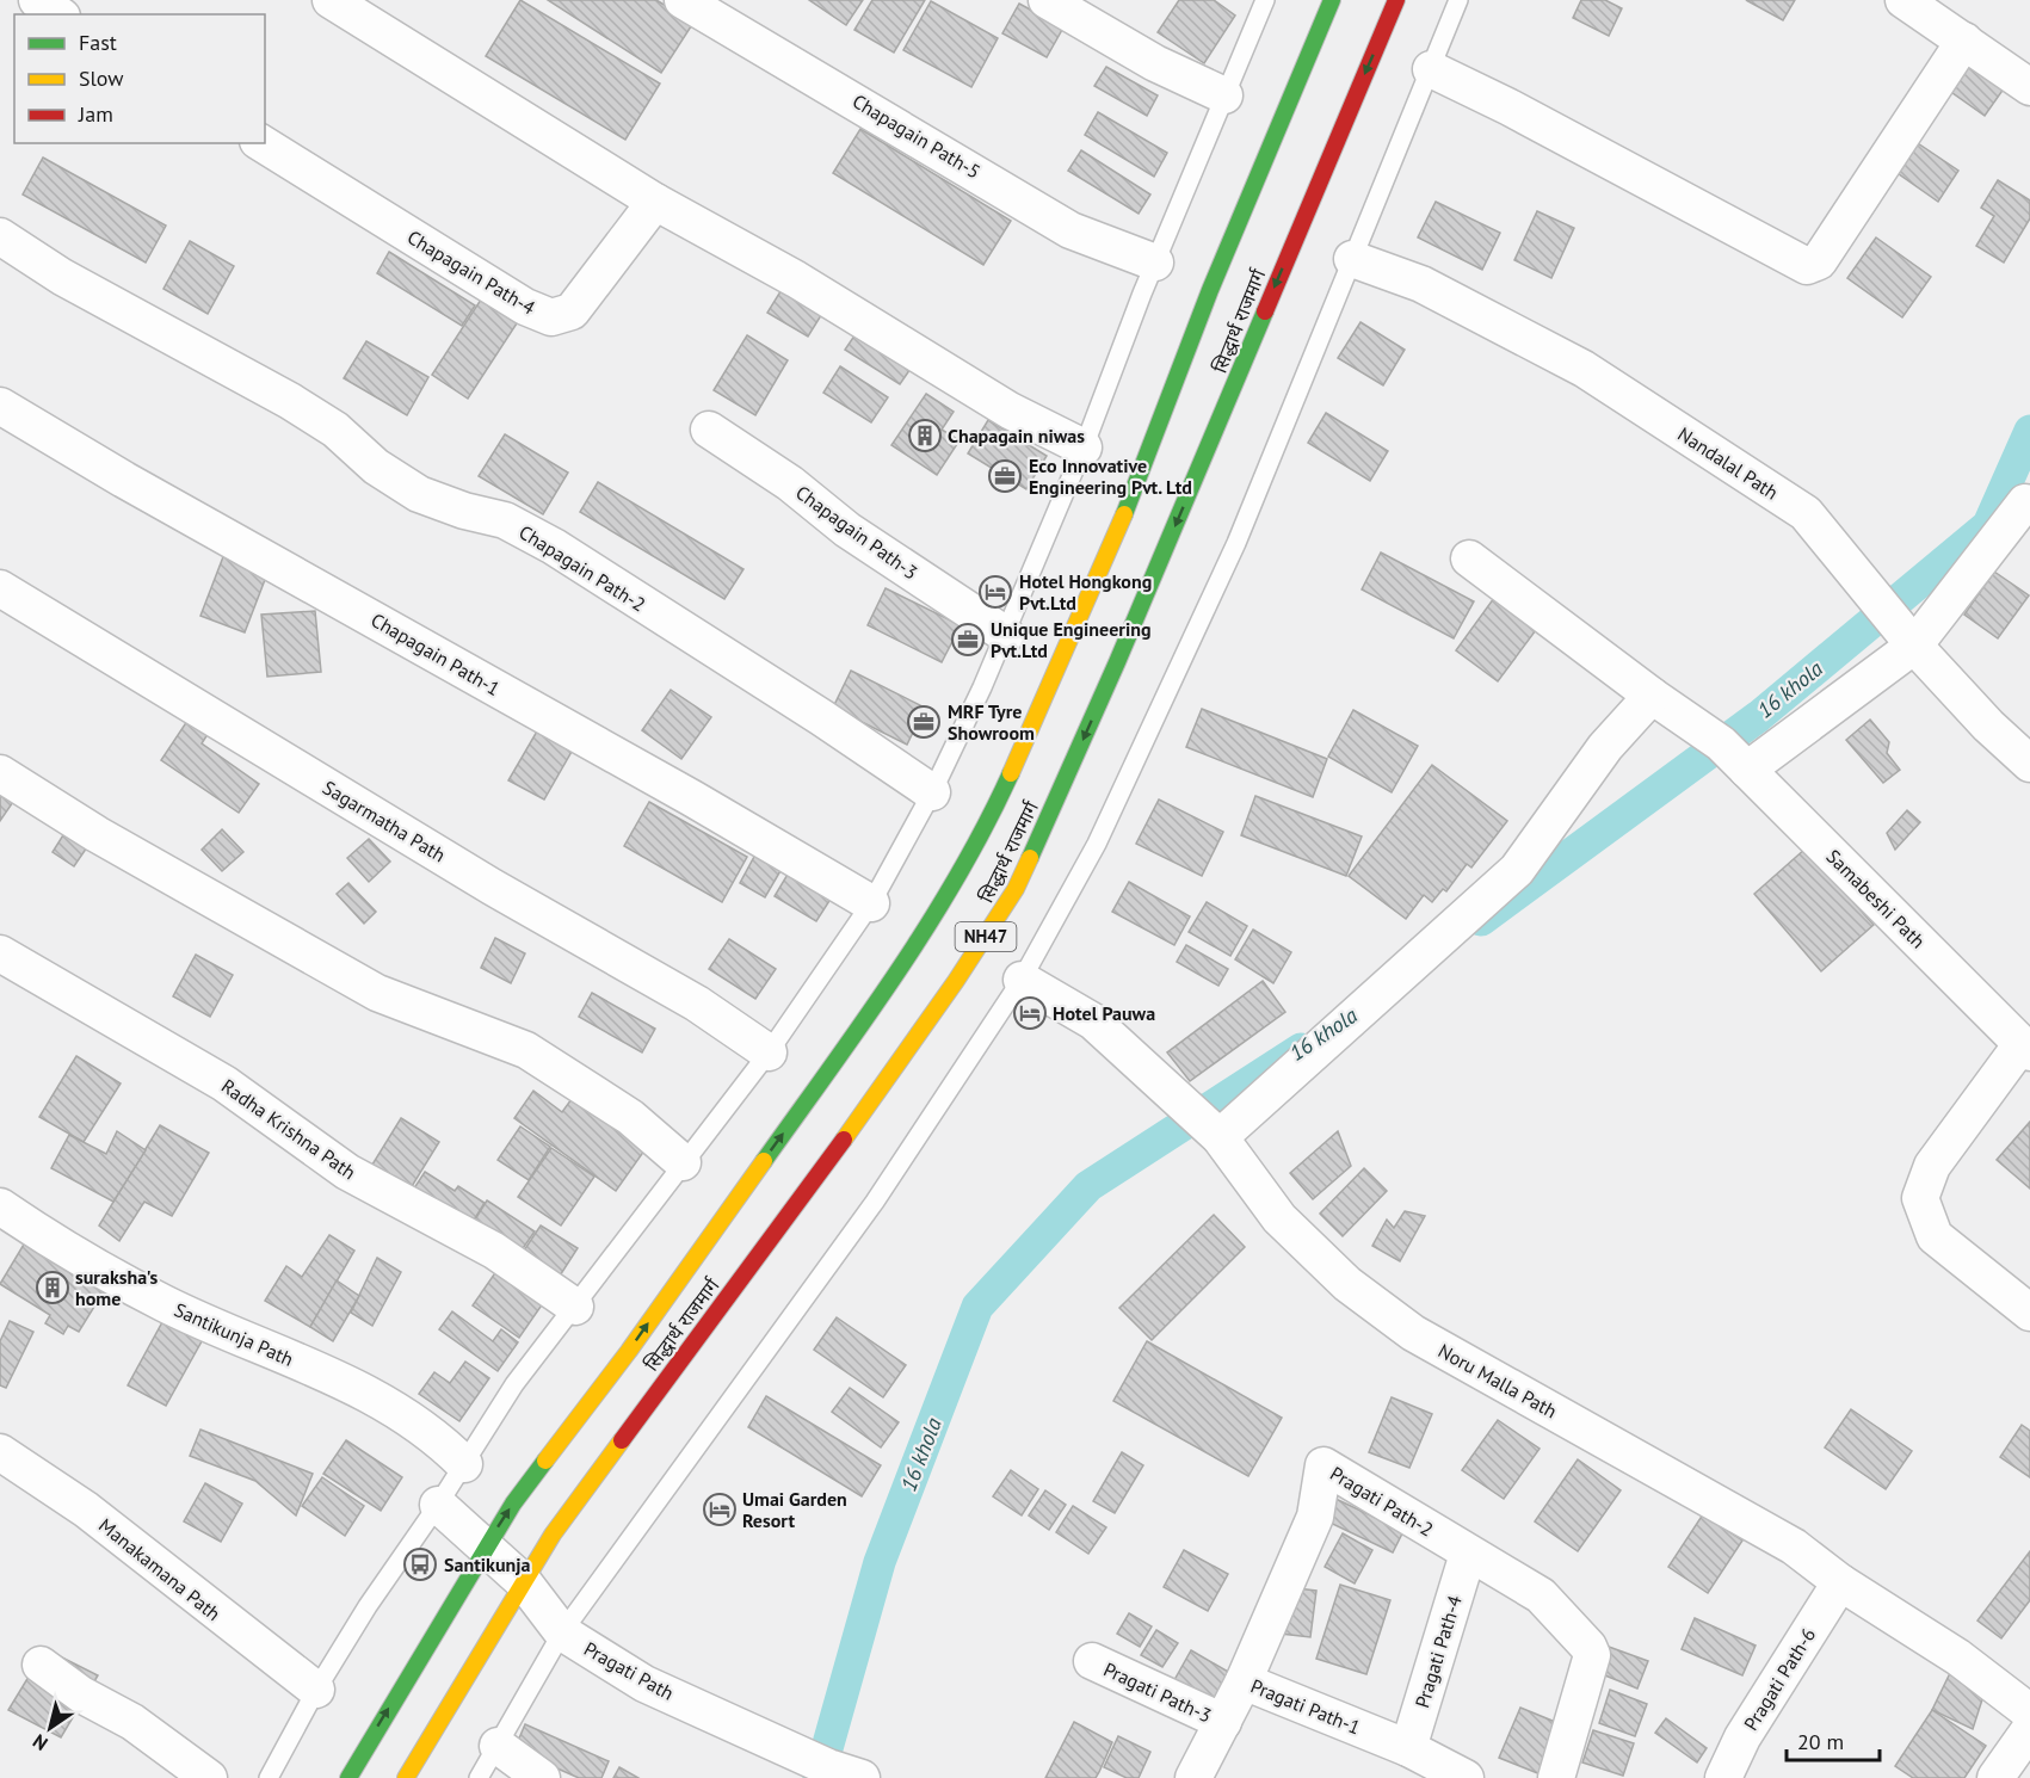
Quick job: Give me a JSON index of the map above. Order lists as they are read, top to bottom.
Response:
{
  "streets": {
    "highway": ["सिद्धार्थ राजमार्ग", "NH47"],
    "street": [
      "Chapagain Path-5",
      "Chapagain Path-4",
      "Nandalal Path",
      "Chapagain Path-3",
      "Chapagain Path-2",
      "Chapagain Path-1",
      "Sagarmatha Path",
      "Samabeshi Path",
      "Radha Krishna Path",
      "Santikunja Path",
      "Noru Malla Path",
      "Pragati Path-2",
      "Manakamana Path",
      "Pragati Path-4",
      "Pragati Path",
      "Pragati Path-6",
      "Pragati Path-3",
      "Pragati Path-1"
    ]
  },
  "crossings": [
    ["सिद्धार्थ राजमार्ग", "Pragati Path"],
    ["Noru Malla Path", "Pragati Path-6"],
    ["Pragati Path-2", "Pragati Path-4"],
    ["Pragati Path-2", "Pragati Path-1"],
    ["Pragati Path-4", "Pragati Path-1"],
    ["Pragati Path-3", "Pragati Path-1"]
  ],
  "water": ["16 khola"],
  "places": {
    "building": ["Chapagain niwas", "suraksha's home"],
    "office": ["Eco Innovative Engineering Pvt. Ltd", "Unique Engineering Pvt.Ltd", "MRF Tyre Showroom"],
    "hotel": ["Hotel Hongkong Pvt.Ltd", "Hotel Pauwa", "Umai Garden Resort"],
    "bus stop": ["Santikunja"]
  },
  "legend": ["Fast", "Slow", "Jam"],
  "scale_bar": "20 m",
  "north": "bottom left"
}
